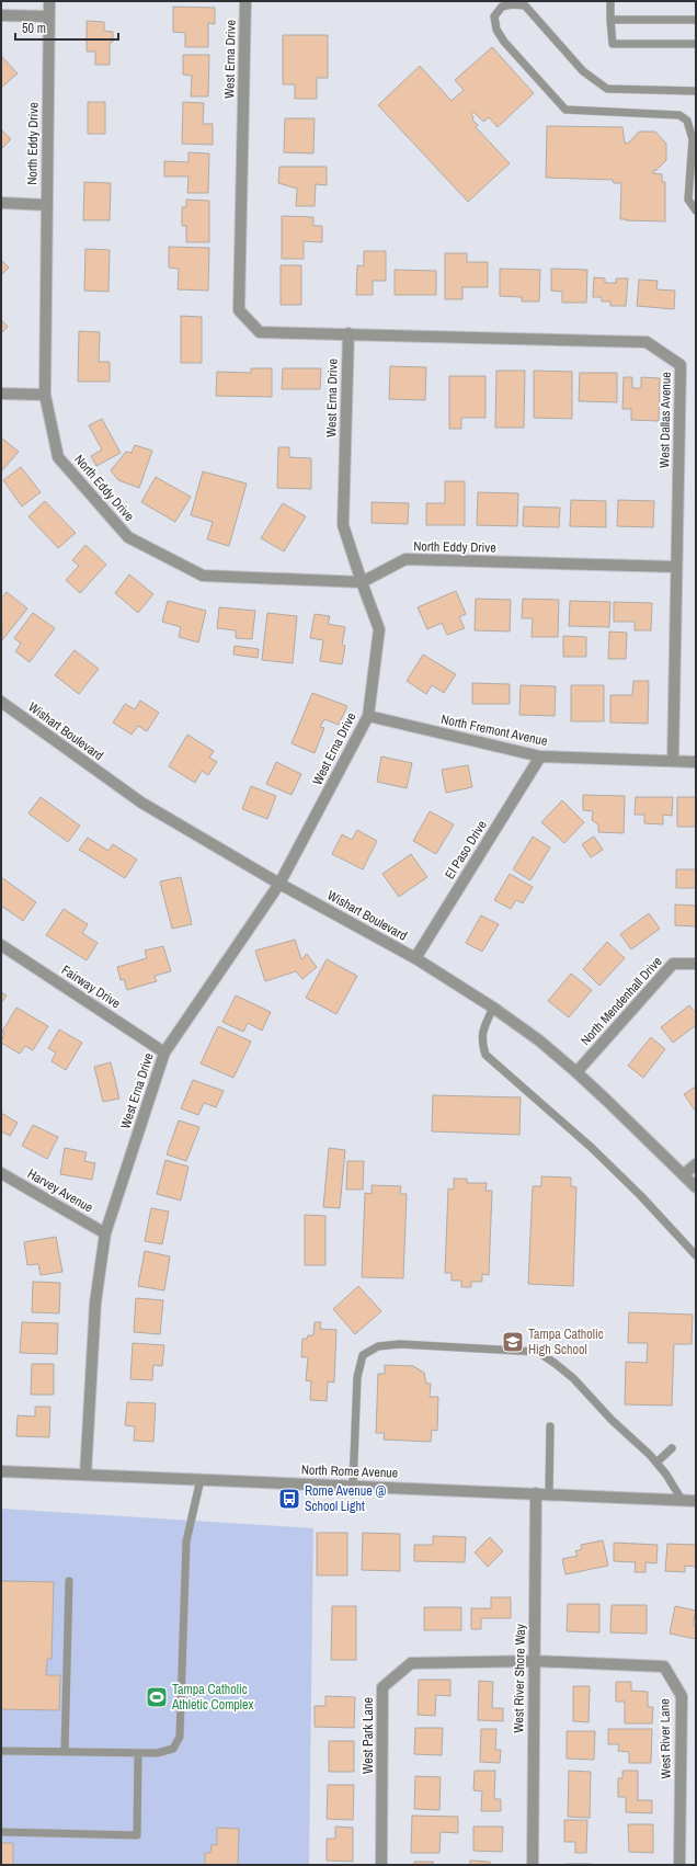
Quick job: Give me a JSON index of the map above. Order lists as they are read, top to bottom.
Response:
{
  "streets": {
    "street": [
      "West Erna Drive",
      "North Eddy Drive",
      "West Dallas Avenue",
      "North Fremont Avenue",
      "Wishart Boulevard",
      "El Paso Drive",
      "Fairway Drive",
      "North Mendenhall Drive",
      "Harvey Avenue",
      "North Rome Avenue",
      "West River Shore Way",
      "West Park Lane",
      "West River Lane"
    ]
  },
  "crossings": [
    ["West Erna Drive", "North Eddy Drive"],
    ["West Erna Drive", "West Dallas Avenue"],
    ["West Erna Drive", "North Fremont Avenue"],
    ["West Erna Drive", "Wishart Boulevard"],
    ["West Erna Drive", "Fairway Drive"],
    ["West Erna Drive", "Harvey Avenue"],
    ["West Erna Drive", "North Rome Avenue"],
    ["North Eddy Drive", "West Dallas Avenue"],
    ["West Dallas Avenue", "North Fremont Avenue"],
    ["North Fremont Avenue", "El Paso Drive"],
    ["Wishart Boulevard", "El Paso Drive"],
    ["Wishart Boulevard", "North Mendenhall Drive"],
    ["North Rome Avenue", "West River Shore Way"],
    ["West River Shore Way", "West Park Lane"],
    ["West River Shore Way", "West River Lane"],
    ["West Park Lane", "West River Lane"]
  ],
  "places": {
    "school or university": ["Tampa Catholic High School"],
    "bus stop": ["Rome Avenue @ School Light"],
    "sports": ["Tampa Catholic Athletic Complex"]
  },
  "scale_bar": "50 m"
}
